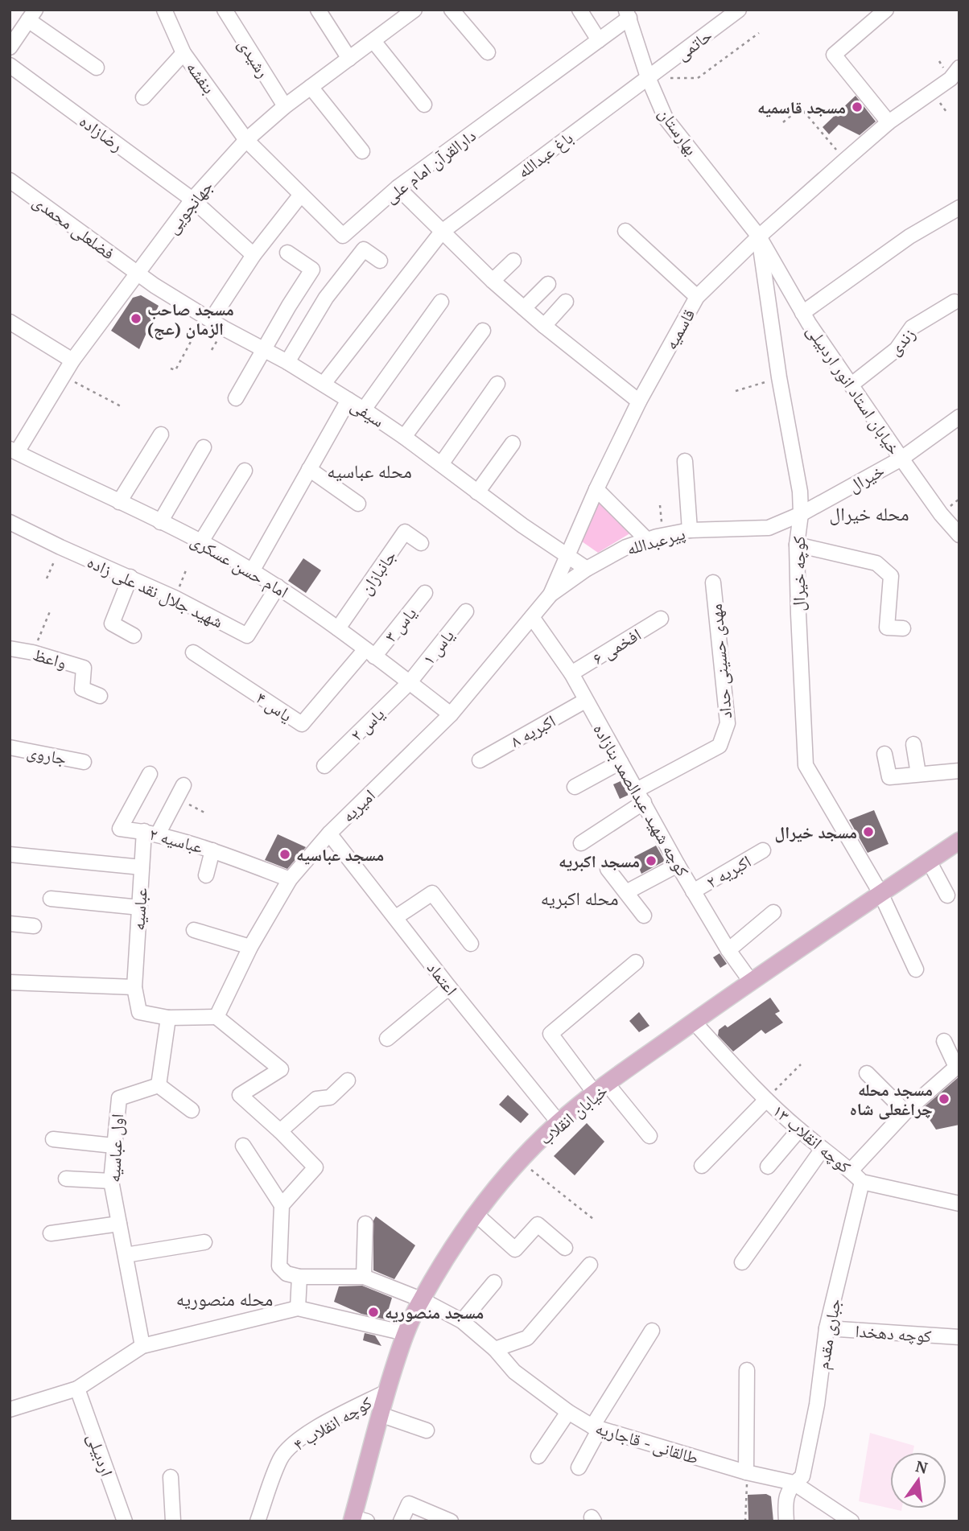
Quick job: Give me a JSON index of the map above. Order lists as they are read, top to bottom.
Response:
{
  "streets": {
    "main road": ["خیابان انقلاب"],
    "street": [
      "حاتمی",
      "رشیدی",
      "بنفشه",
      "بهارستان",
      "رضازاده",
      "باغ عبدالله",
      "دارالقرآن امام علی",
      "جهانجویی",
      "فضلعلی محمدی",
      "قاسمیه",
      "زندی",
      "خیابان استاد انور اردبیلی",
      "سیفی",
      "خیرال",
      "پیرعبدالله",
      "امام حسن عسکری",
      "جانبازان",
      "کوچه خیرال",
      "شهید جلال نقد علی زاده",
      "یاس ۳",
      "افخمی ۶",
      "یاس ۱",
      "واعظ",
      "مهدی حسینی حداد",
      "یاس ۴",
      "یاس ۲",
      "اکبریه ۸",
      "جاروی",
      "کوچه شهید عبدالصمد بنازاده",
      "امیریه",
      "عباسیه ۲",
      "اکبریه ۲",
      "عباسیه",
      "اعتماد",
      "کوچه انقلاب ۱۳",
      "اول عباسیه",
      "کوچه دهخدا",
      "جباری مقدم",
      "کوچه انقلاب ۴",
      "طالقانی - قاجاریه",
      "اردبیلی"
    ]
  },
  "crossings": [
    ["حاتمی", "بهارستان"],
    ["حاتمی", "باغ عبدالله"],
    ["رشیدی", "جهانجویی"],
    ["بنفشه", "دارالقرآن امام علی"],
    ["بنفشه", "جهانجویی"],
    ["بهارستان", "باغ عبدالله"],
    ["بهارستان", "دارالقرآن امام علی"],
    ["بهارستان", "قاسمیه"],
    ["بهارستان", "خیابان استاد انور اردبیلی"],
    ["بهارستان", "کوچه خیرال"],
    ["رضازاده", "جهانجویی"],
    ["باغ عبدالله", "سیفی"],
    ["دارالقرآن امام علی", "جهانجویی"],
    ["جهانجویی", "فضلعلی محمدی"],
    ["جهانجویی", "سیفی"],
    ["جهانجویی", "امام حسن عسکری"],
    ["فضلعلی محمدی", "سیفی"],
    ["قاسمیه", "خیابان استاد انور اردبیلی"],
    ["قاسمیه", "سیفی"],
    ["قاسمیه", "پیرعبدالله"],
    ["قاسمیه", "کوچه خیرال"],
    ["زندی", "خیابان استاد انور اردبیلی"],
    ["خیابان استاد انور اردبیلی", "خیرال"],
    ["خیابان استاد انور اردبیلی", "کوچه خیرال"],
    ["سیفی", "پیرعبدالله"],
    ["خیرال", "پیرعبدالله"],
    ["خیرال", "کوچه خیرال"],
    ["پیرعبدالله", "کوچه خیرال"],
    ["پیرعبدالله", "کوچه شهید عبدالصمد بنازاده"],
    ["پیرعبدالله", "امیریه"],
    ["امام حسن عسکری", "جانبازان"],
    ["امام حسن عسکری", "شهید جلال نقد علی زاده"],
    ["امام حسن عسکری", "یاس ۳"],
    ["امام حسن عسکری", "یاس ۱"],
    ["امام حسن عسکری", "یاس ۴"],
    ["امام حسن عسکری", "یاس ۲"],
    ["امام حسن عسکری", "امیریه"],
    ["کوچه خیرال", "خیابان انقلاب"],
    ["یاس ۳", "یاس ۴"],
    ["افخمی ۶", "کوچه شهید عبدالصمد بنازاده"],
    ["یاس ۱", "یاس ۲"],
    ["مهدی حسینی حداد", "کوچه شهید عبدالصمد بنازاده"],
    ["اکبریه ۸", "کوچه شهید عبدالصمد بنازاده"],
    ["کوچه شهید عبدالصمد بنازاده", "امیریه"],
    ["کوچه شهید عبدالصمد بنازاده", "اکبریه ۲"],
    ["کوچه شهید عبدالصمد بنازاده", "خیابان انقلاب"],
    ["امیریه", "عباسیه ۲"],
    ["امیریه", "عباسیه"],
    ["امیریه", "اعتماد"],
    ["عباسیه ۲", "عباسیه"],
    ["اعتماد", "خیابان انقلاب"],
    ["خیابان انقلاب", "کوچه انقلاب ۱۳"],
    ["خیابان انقلاب", "کوچه انقلاب ۴"],
    ["خیابان انقلاب", "طالقانی - قاجاریه"],
    ["کوچه انقلاب ۱۳", "جباری مقدم"],
    ["کوچه دهخدا", "جباری مقدم"],
    ["جباری مقدم", "طالقانی - قاجاریه"]
  ],
  "districts": [
    "محله عباسیه",
    "محله خیرال",
    "محله اکبریه",
    "محله منصوریه"
  ],
  "places": [
    "مسجد قاسمیه",
    "مسجد صاحب الزمان (عج)",
    "مسجد خیرال",
    "مسجد عباسیه",
    "مسجد اکبریه",
    "مسجد محله چراغعلی شاه",
    "مسجد منصوریه"
  ],
  "north": "top"
}
